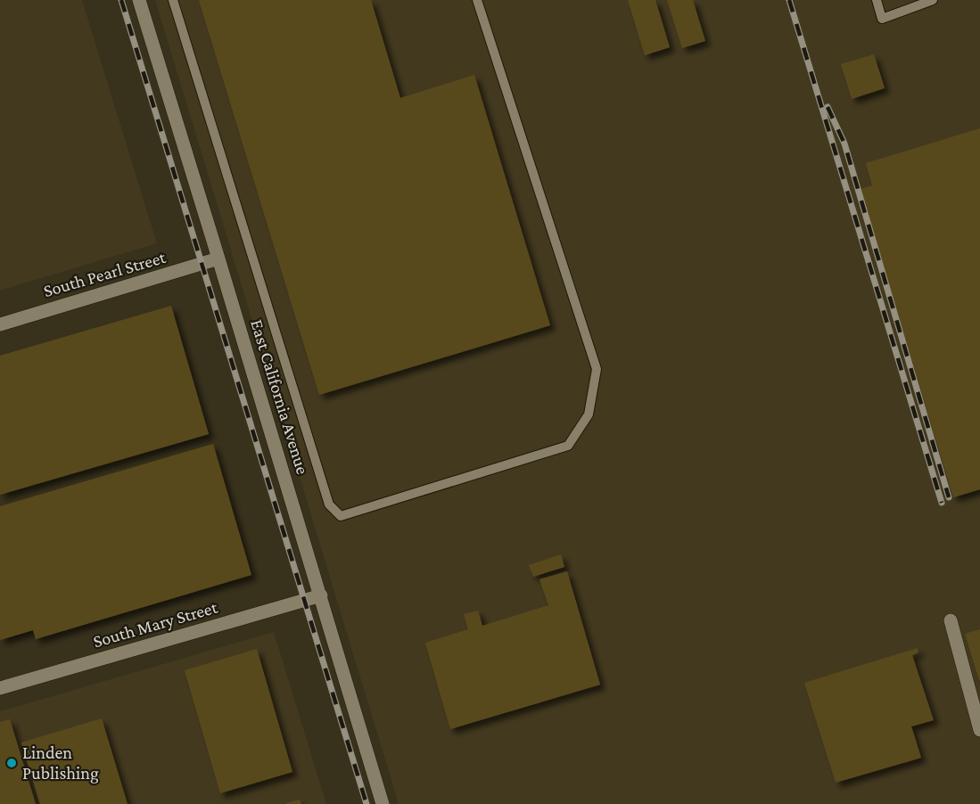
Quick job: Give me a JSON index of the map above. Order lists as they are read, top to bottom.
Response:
{
  "streets": {
    "street": ["South Pearl Street", "East California Avenue", "South Mary Street"]
  },
  "crossings": [
    ["South Pearl Street", "East California Avenue"],
    ["East California Avenue", "South Mary Street"]
  ],
  "places": ["Linden Publishing"]
}
